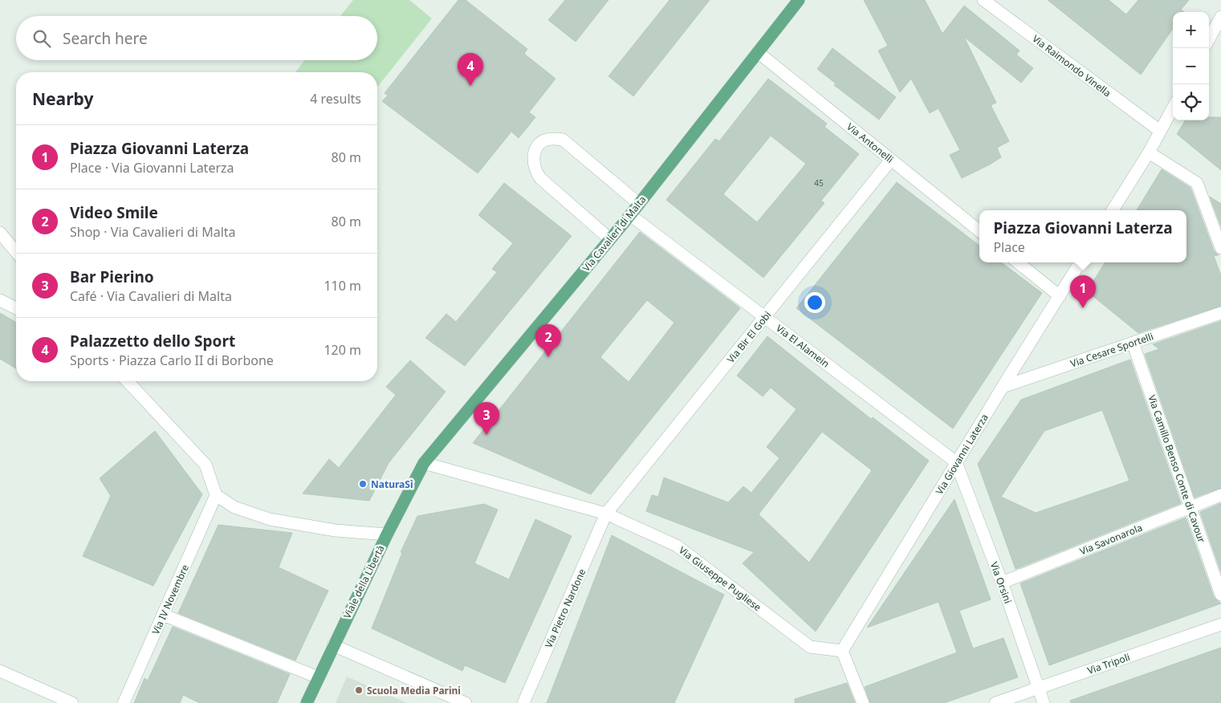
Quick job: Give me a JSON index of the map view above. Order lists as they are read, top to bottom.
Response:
{
  "streets": {
    "main road": ["Via Cavalieri di Malta", "Viale della Libertà"],
    "street": [
      "Via Raimondo Vinella",
      "Via Antonelli",
      "Via Bir El Gobi",
      "Via El Alamein",
      "Via Cesare Sportelli",
      "Via Giovanni Laterza",
      "Via Camillo Benso Conte di Cavour",
      "Via Savonarola",
      "Via Giuseppe Pugliese",
      "Via Orsini",
      "Via IV Novembre",
      "Via Pietro Nardone",
      "Via Tripoli"
    ]
  },
  "crossings": [
    ["Via Antonelli", "Via Cavalieri di Malta"],
    ["Via Antonelli", "Via Bir El Gobi"],
    ["Via Cavalieri di Malta", "Via El Alamein"],
    ["Via Cavalieri di Malta", "Via Giuseppe Pugliese"],
    ["Via Cavalieri di Malta", "Viale della Libertà"],
    ["Via Bir El Gobi", "Via El Alamein"],
    ["Via Bir El Gobi", "Via Giuseppe Pugliese"],
    ["Via Bir El Gobi", "Via Pietro Nardone"],
    ["Via El Alamein", "Via Giovanni Laterza"],
    ["Via El Alamein", "Via Orsini"],
    ["Via Cesare Sportelli", "Via Giovanni Laterza"],
    ["Via Cesare Sportelli", "Via Camillo Benso Conte di Cavour"],
    ["Via Giovanni Laterza", "Via Giuseppe Pugliese"],
    ["Via Giovanni Laterza", "Via Orsini"],
    ["Via Camillo Benso Conte di Cavour", "Via Savonarola"],
    ["Via Savonarola", "Via Orsini"],
    ["Via Giuseppe Pugliese", "Viale della Libertà"],
    ["Via Giuseppe Pugliese", "Via Pietro Nardone"],
    ["Via Orsini", "Via Tripoli"]
  ],
  "places": ["NaturaSì", "Scuola Media Parini"],
  "house_numbers": ["45"],
  "page": {
    "map_buttons": ["+", "−"],
    "search": "Search here",
    "pins": [
      "4",
      "1",
      "2",
      "3"
    ],
    "heading": ["Nearby", "4 results"],
    "list": [
      {
        "mark": "1",
        "name": "Piazza Giovanni Laterza",
        "note": "Place · Via Giovanni Laterza",
        "value": "80 m"
      },
      {
        "mark": "2",
        "name": "Video Smile",
        "note": "Shop · Via Cavalieri di Malta",
        "value": "80 m"
      },
      {
        "mark": "3",
        "name": "Bar Pierino",
        "note": "Café · Via Cavalieri di Malta",
        "value": "110 m"
      },
      {
        "mark": "4",
        "name": "Palazzetto dello Sport",
        "note": "Sports · Piazza Carlo II di Borbone",
        "value": "120 m"
      }
    ],
    "popup": ["Piazza Giovanni Laterza", "Place"]
  }
}
